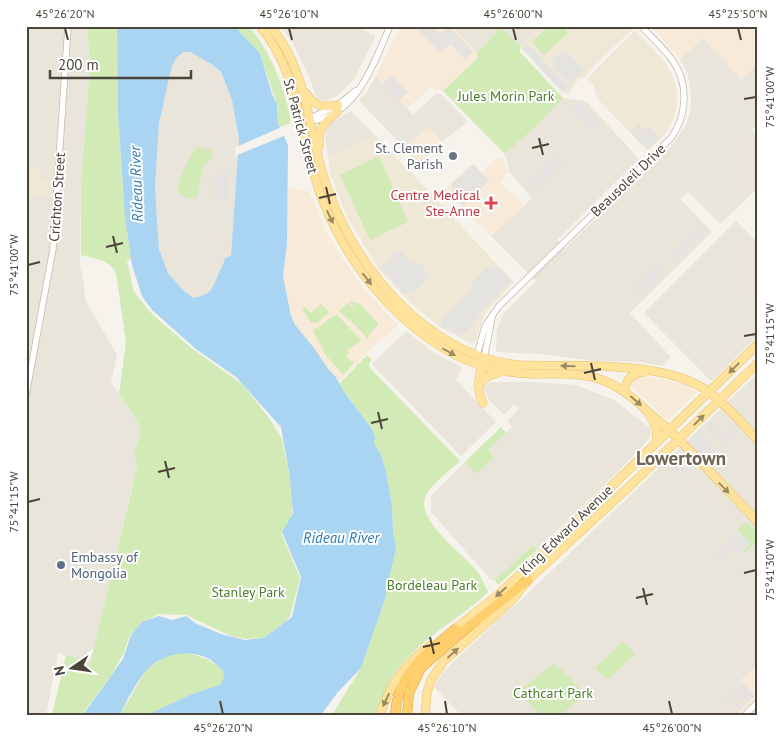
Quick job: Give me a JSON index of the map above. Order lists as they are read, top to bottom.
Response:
{
  "streets": {
    "main road": ["St. Patrick Street", "King Edward Avenue"],
    "street": ["Beausoleil Drive", "Crichton Street"]
  },
  "crossings": [
    ["St. Patrick Street", "Beausoleil Drive"],
    ["St. Patrick Street", "King Edward Avenue"]
  ],
  "districts": ["Lowertown"],
  "water": ["Rideau River"],
  "parks": [
    "Jules Morin Park",
    "Bordeleau Park",
    "Stanley Park",
    "Cathcart Park"
  ],
  "places": {
    "other": ["St. Clement Parish", "Embassy of Mongolia"],
    "health": ["Centre Medical Ste-Anne"]
  },
  "scale_bar": "200 m",
  "north": "left",
  "coordinates": [
    "45°26'20\"N",
    "45°26'10\"N",
    "45°26'00\"N",
    "45°25'50\"N",
    "75°41'00\"W",
    "75°41'15\"W",
    "75°41'30\"W"
  ]
}
